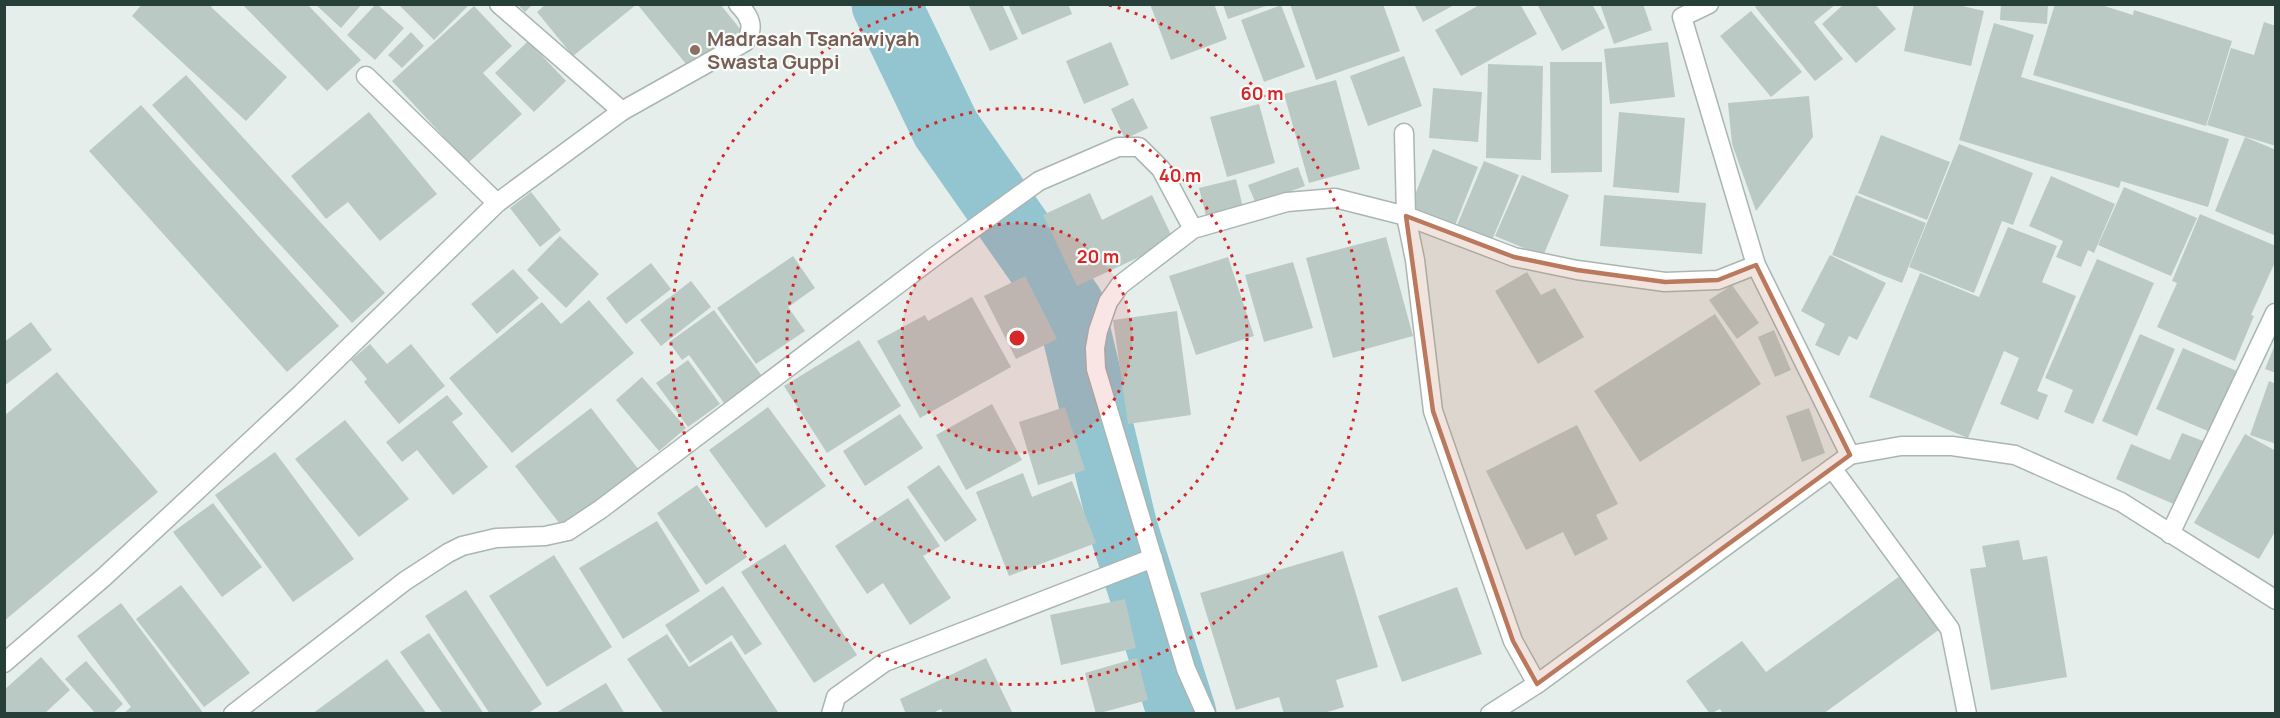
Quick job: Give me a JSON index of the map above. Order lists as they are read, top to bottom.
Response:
{
  "places": ["Madrasah Tsanawiyah Swasta Guppi"],
  "rings": ["60 m", "40 m", "20 m"]
}
